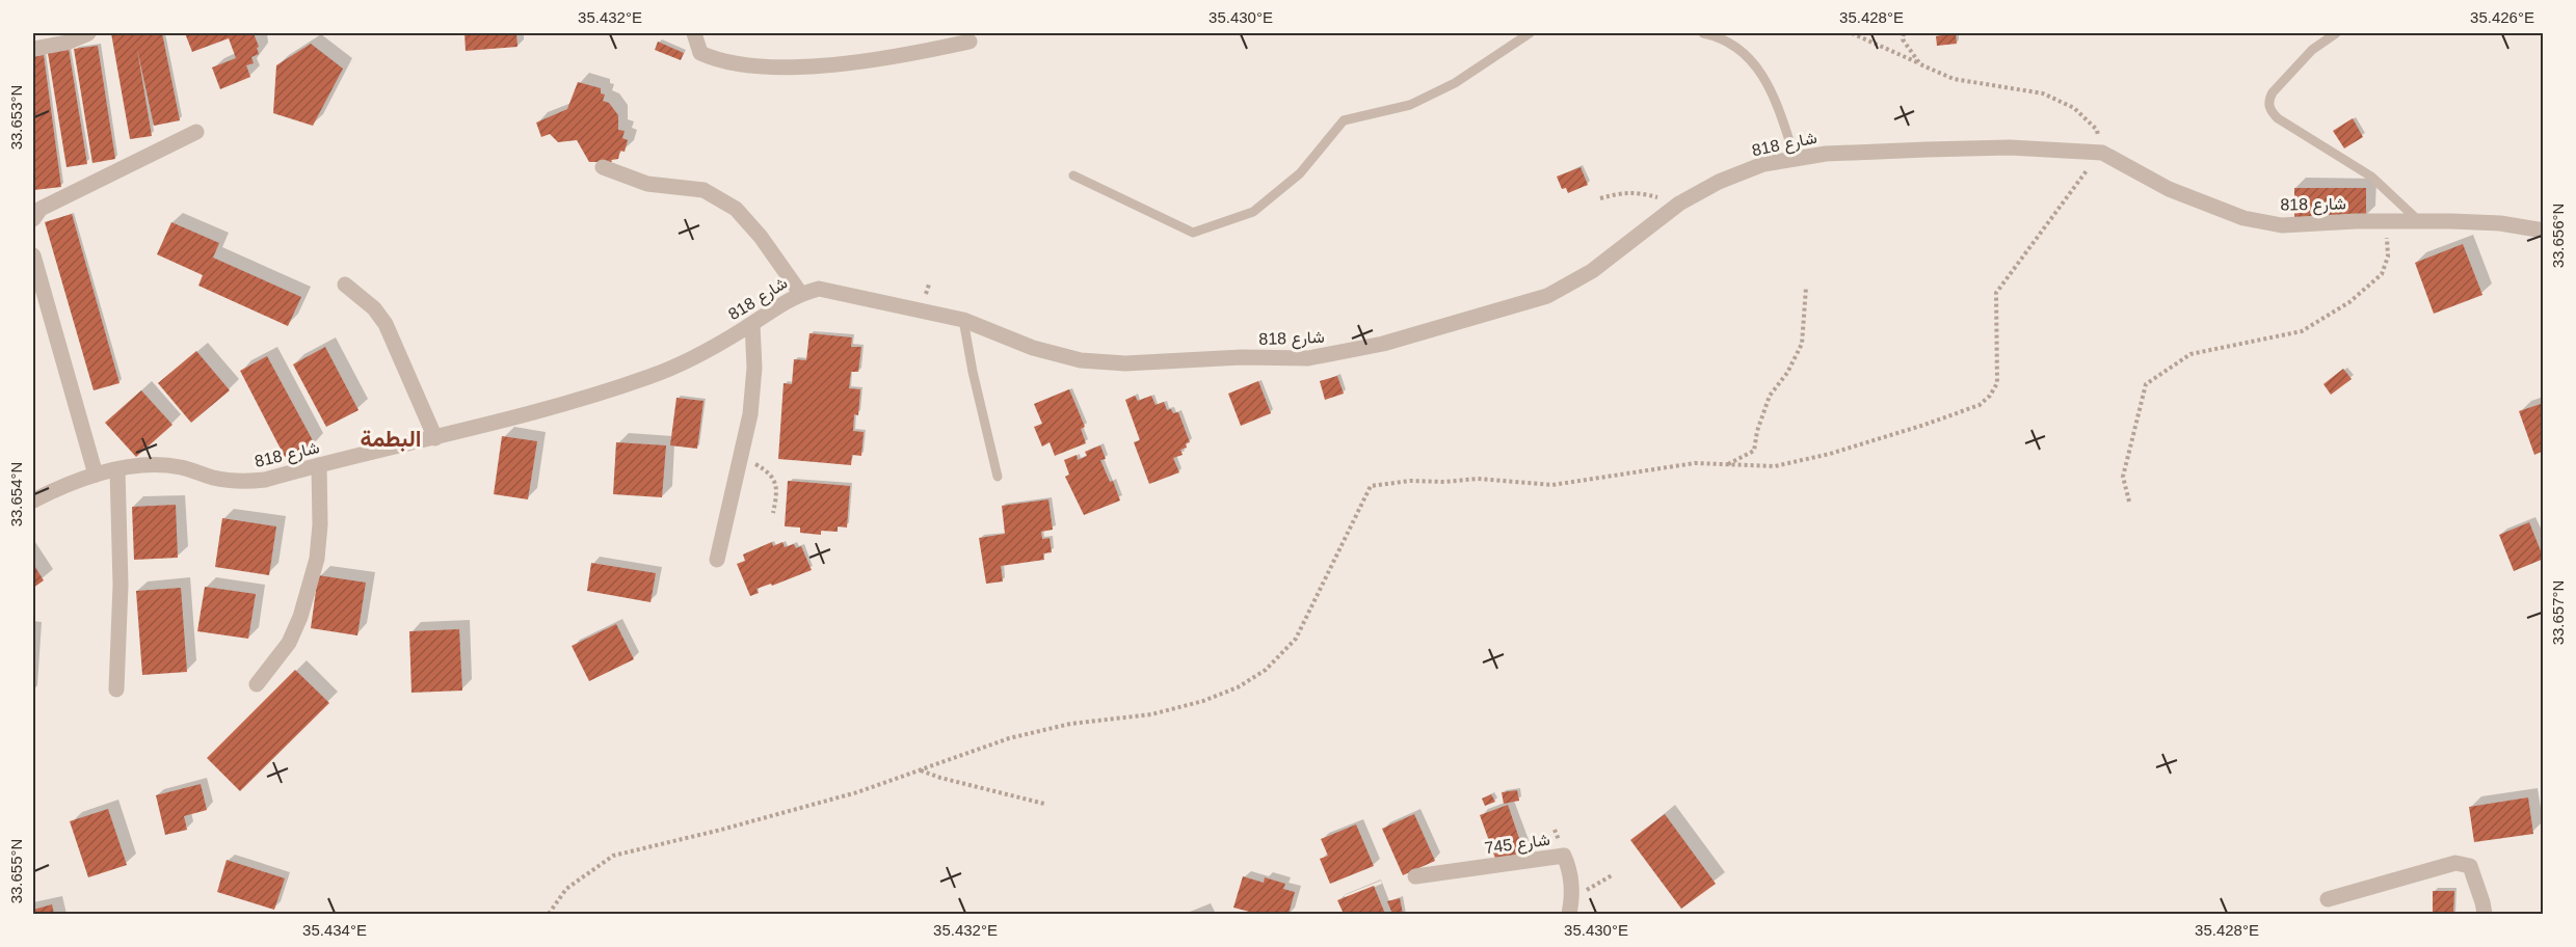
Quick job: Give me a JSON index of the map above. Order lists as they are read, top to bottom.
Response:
{
  "streets": {
    "street": ["شارع 818", "شارع 745"]
  },
  "districts": ["البطمة"],
  "coordinates": [
    "35.432°E",
    "35.430°E",
    "35.428°E",
    "35.426°E",
    "33.653°N",
    "33.656°N",
    "33.654°N",
    "33.657°N",
    "33.655°N",
    "35.434°E"
  ]
}
